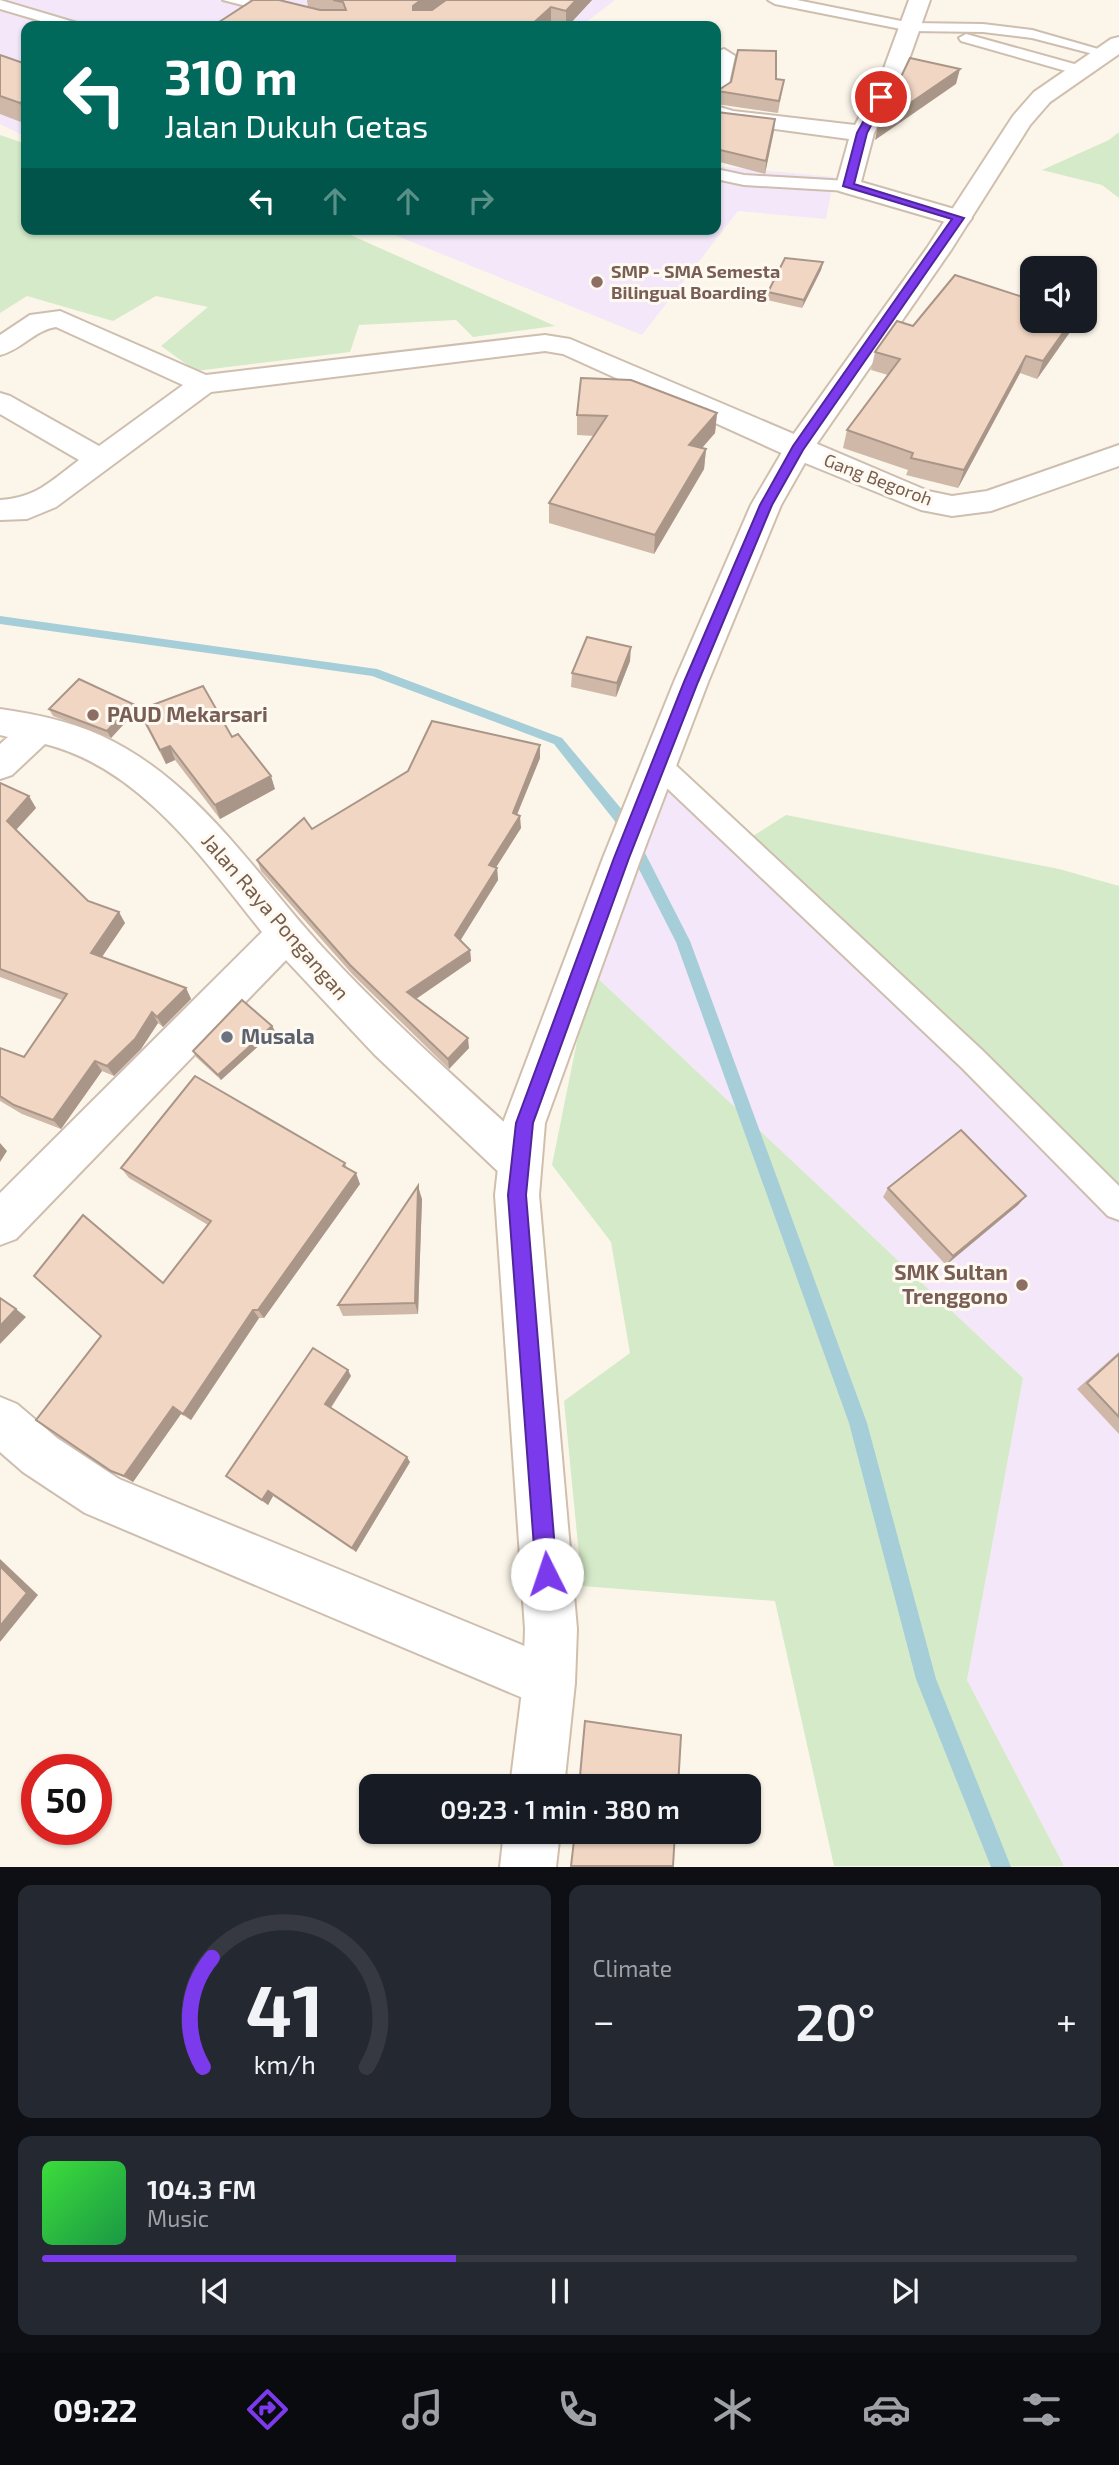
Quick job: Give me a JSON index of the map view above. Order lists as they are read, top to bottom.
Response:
{
  "streets": {
    "street": ["Gang Begoroh", "Jalan Raya Pongangan"]
  },
  "places": [
    "SMP - SMA Semesta Bilingual Boarding",
    "PAUD Mekarsari",
    "Musala",
    "SMK Sultan Trenggono"
  ],
  "page": {
    "turn": ["310 m", "Jalan Dukuh Getas"],
    "limit": "50",
    "trip": "09:23 · 1 min · 380 m",
    "tile": "Climate",
    "heat": ["−", "20°", "+"],
    "song": ["104.3 FM", "Music"],
    "tabs": "09:22",
    "gauge": ["41", "km/h"]
  }
}
